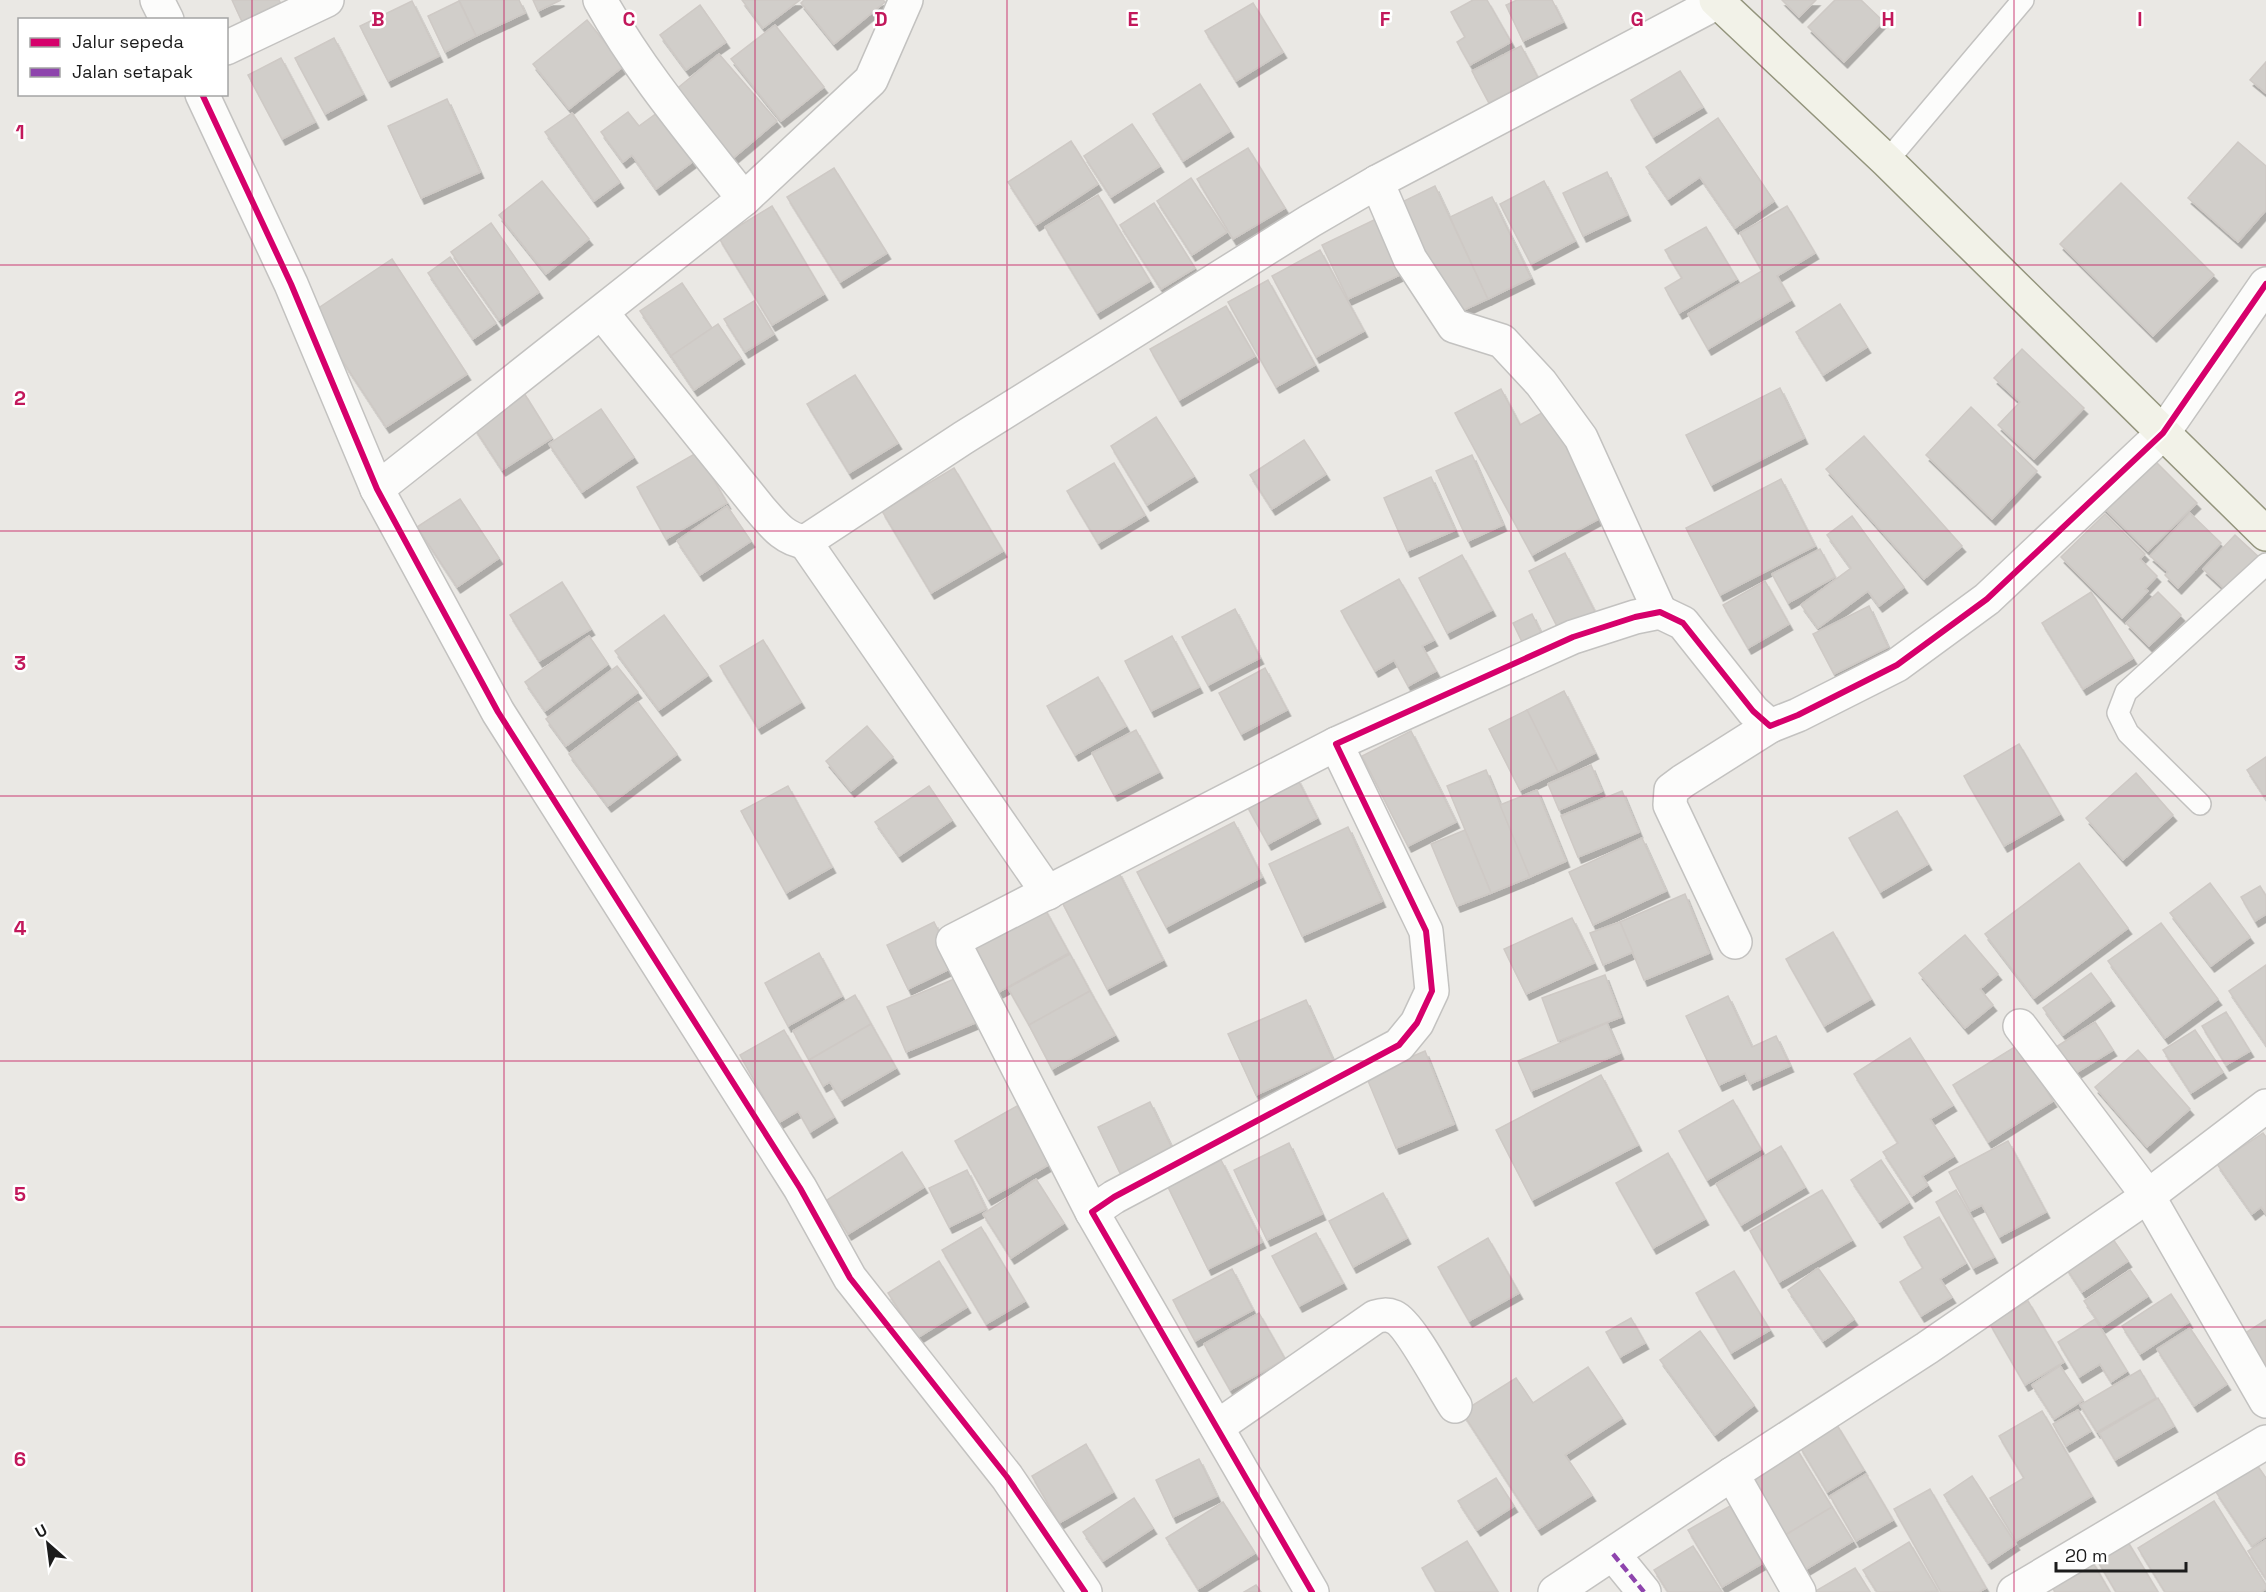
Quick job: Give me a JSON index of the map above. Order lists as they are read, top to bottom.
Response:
{
  "legend": ["Jalur sepeda", "Jalan setapak"],
  "scale_bar": "20 m",
  "north": "top left",
  "grid": {
    "columns": [
      "B",
      "C",
      "D",
      "E",
      "F",
      "G",
      "H",
      "I"
    ],
    "rows": [
      "1",
      "2",
      "3",
      "4",
      "5",
      "6"
    ]
  }
}
